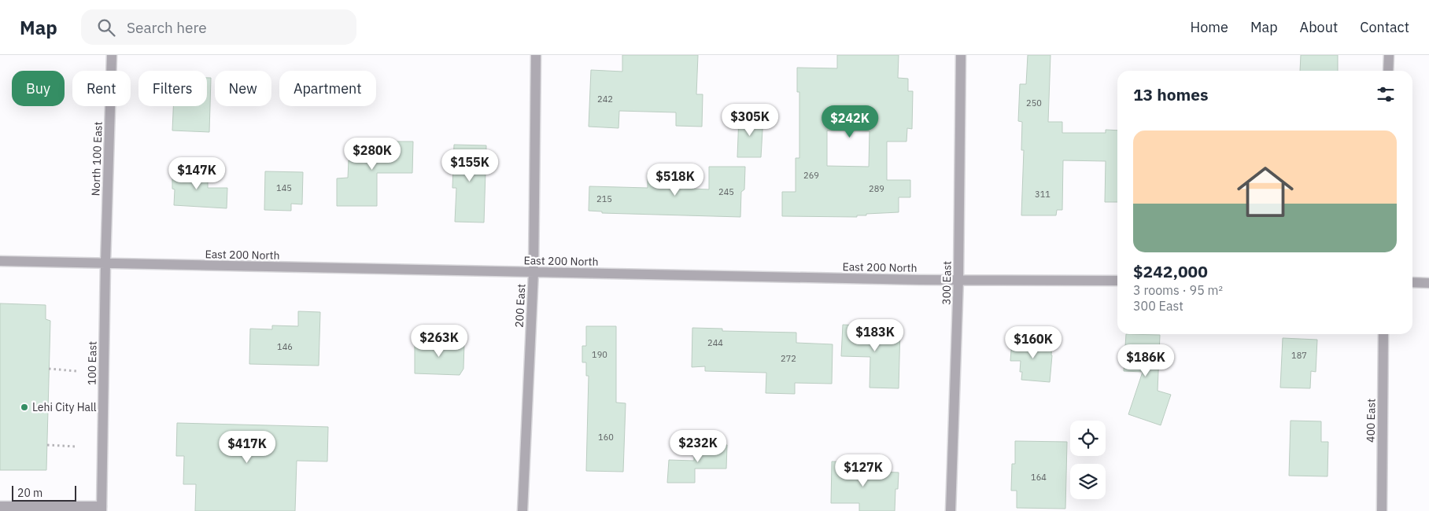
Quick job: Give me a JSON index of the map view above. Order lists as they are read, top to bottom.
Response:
{
  "streets": {
    "street": [
      "North 100 East",
      "East 200 North",
      "300 East",
      "200 East",
      "100 East",
      "400 East"
    ]
  },
  "crossings": [
    ["North 100 East", "East 200 North"],
    ["North 100 East", "100 East"],
    ["East 200 North", "300 East"],
    ["East 200 North", "200 East"],
    ["East 200 North", "100 East"]
  ],
  "places": ["Lehi City Hall"],
  "house_numbers": [
    "242",
    "250",
    "269",
    "145",
    "289",
    "245",
    "311",
    "215",
    "244",
    "146",
    "190",
    "187",
    "272",
    "160",
    "164"
  ],
  "scale_bar": "20 m",
  "page": {
    "header": "Map",
    "search": "Search here",
    "nav": [
      "Home",
      "Map",
      "About",
      "Contact"
    ],
    "chip": [
      "Buy",
      "Rent",
      "Filters",
      "New",
      "Apartment"
    ],
    "heading": "13 homes",
    "price": [
      "$305K",
      "$242K",
      "$280K",
      "$155K",
      "$147K",
      "$518K",
      "$183K",
      "$263K",
      "$160K",
      "$186K",
      "$232K",
      "$417K",
      "$127K"
    ],
    "list": [
      {
        "name": "$242,000",
        "note": "3 rooms · 95 m² · 300 East"
      }
    ],
    "scale": "20 m"
  }
}
